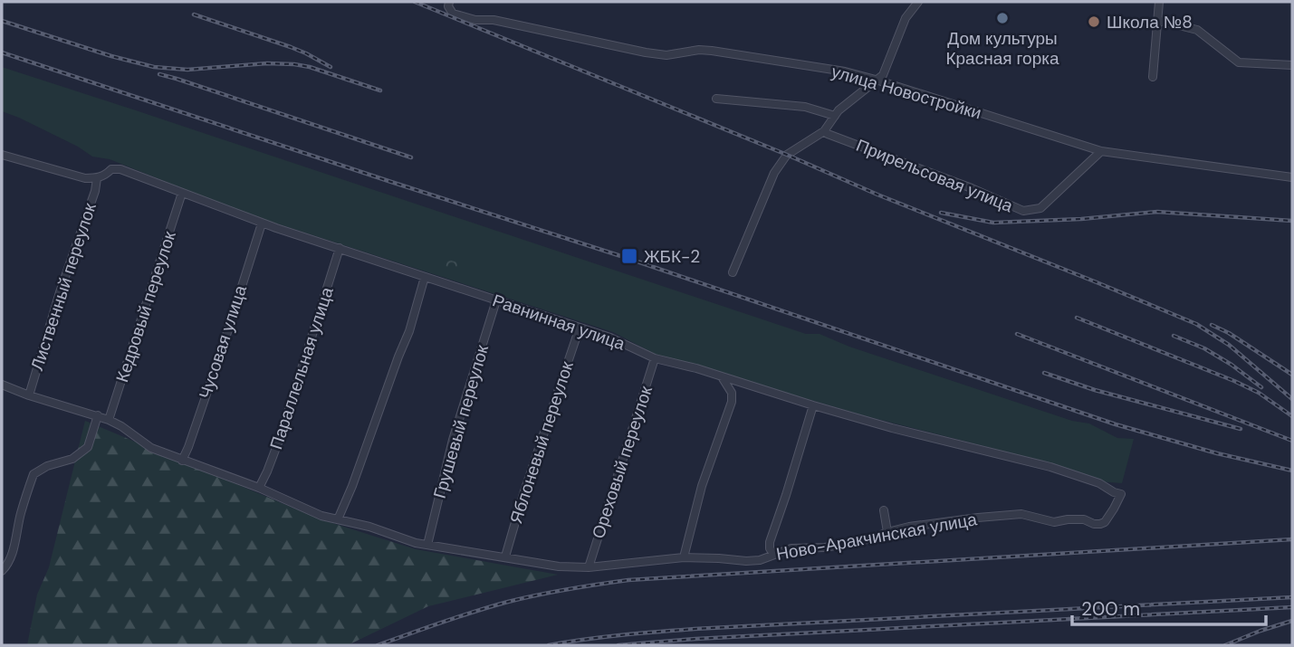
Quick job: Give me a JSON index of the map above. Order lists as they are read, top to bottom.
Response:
{
  "streets": {
    "street": [
      "улица Новостройки",
      "Прирельсовая улица",
      "Лиственный переулок",
      "Кедровый переулок",
      "Равнинная улица",
      "Чусовая улица",
      "Параллельная улица",
      "Грушевый переулок",
      "Яблоневый переулок",
      "Ореховый переулок",
      "Ново-Аракчинская улица"
    ]
  },
  "crossings": [
    ["улица Новостройки", "Прирельсовая улица"],
    ["Лиственный переулок", "Равнинная улица"],
    ["Лиственный переулок", "Ново-Аракчинская улица"],
    ["Кедровый переулок", "Равнинная улица"],
    ["Кедровый переулок", "Ново-Аракчинская улица"],
    ["Равнинная улица", "Чусовая улица"],
    ["Равнинная улица", "Параллельная улица"],
    ["Равнинная улица", "Грушевый переулок"],
    ["Равнинная улица", "Яблоневый переулок"],
    ["Равнинная улица", "Ореховый переулок"],
    ["Равнинная улица", "Ново-Аракчинская улица"],
    ["Чусовая улица", "Ново-Аракчинская улица"],
    ["Параллельная улица", "Ново-Аракчинская улица"],
    ["Грушевый переулок", "Ново-Аракчинская улица"],
    ["Яблоневый переулок", "Ново-Аракчинская улица"],
    ["Ореховый переулок", "Ново-Аракчинская улица"]
  ],
  "places": {
    "other": ["Дом культуры Красная горка", "Школа №8"],
    "transit": ["ЖБК-2"]
  },
  "scale_bar": "200 m"
}
